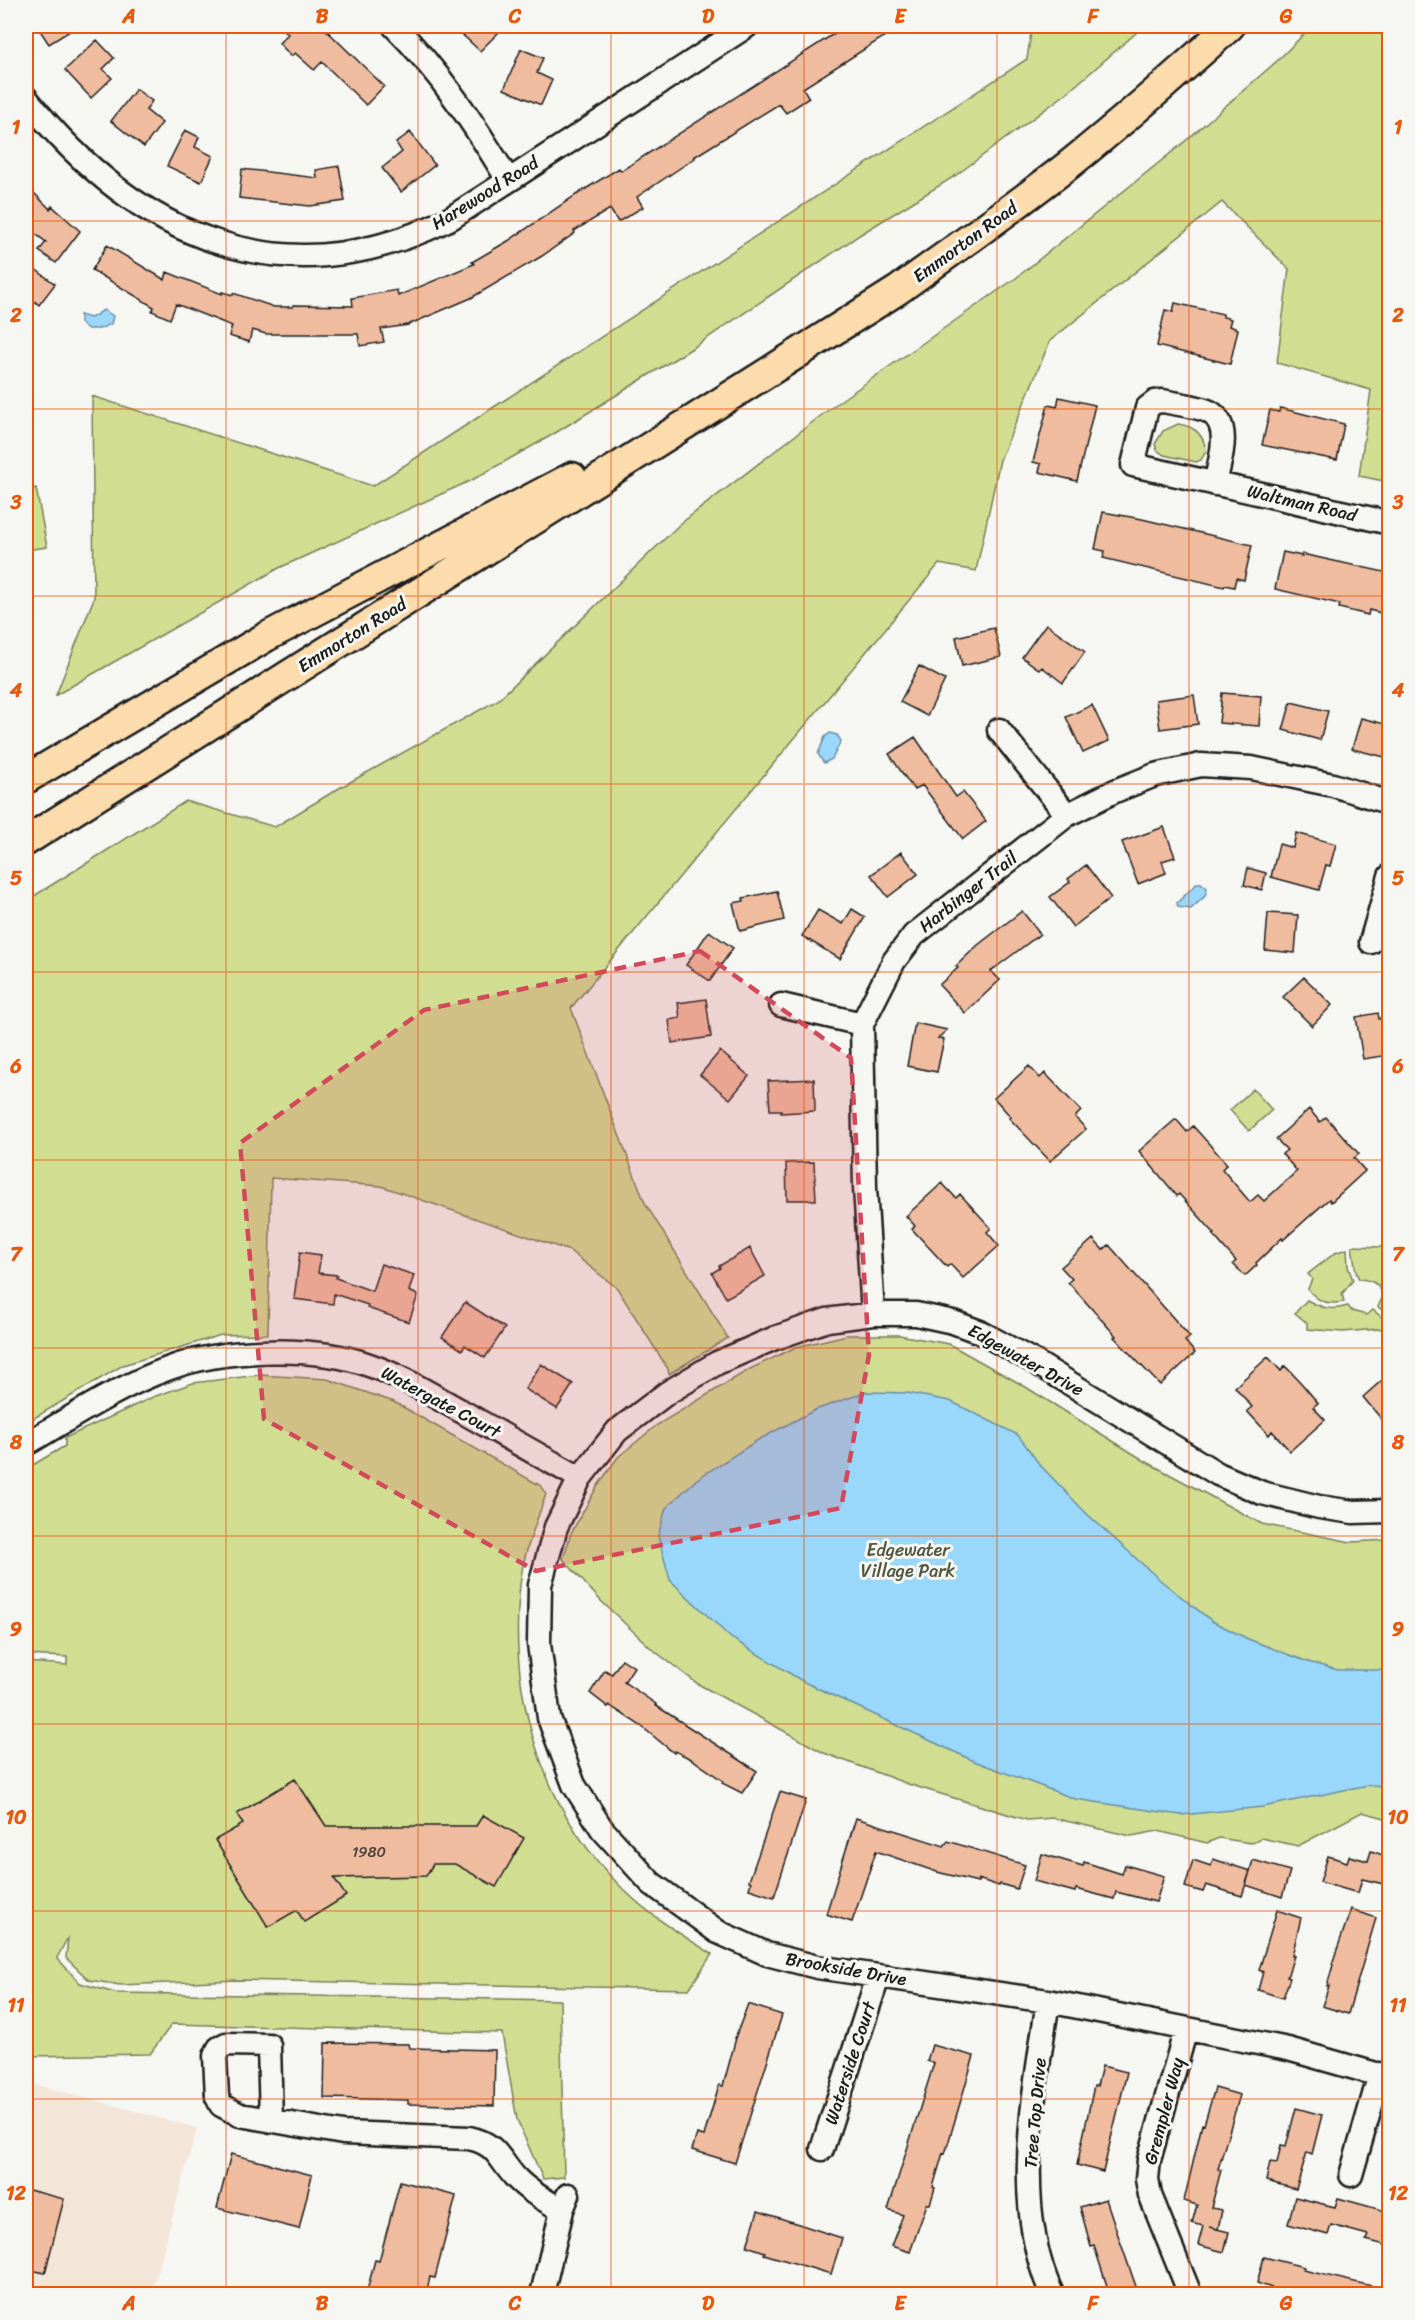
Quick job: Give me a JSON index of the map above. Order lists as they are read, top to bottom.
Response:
{
  "streets": {
    "main road": ["Emmorton Road"],
    "street": [
      "Harewood Road",
      "Waltman Road",
      "Harbinger Trail",
      "Edgewater Drive",
      "Watergate Court",
      "Brookside Drive",
      "Waterside Court",
      "Grempler Way",
      "Tree Top Drive"
    ]
  },
  "crossings": [
    ["Harbinger Trail", "Edgewater Drive"],
    ["Edgewater Drive", "Watergate Court"],
    ["Edgewater Drive", "Brookside Drive"],
    ["Watergate Court", "Brookside Drive"],
    ["Brookside Drive", "Waterside Court"],
    ["Brookside Drive", "Grempler Way"],
    ["Brookside Drive", "Tree Top Drive"]
  ],
  "parks": ["Edgewater Village Park"],
  "house_numbers": ["1980"],
  "grid": {
    "columns": [
      "A",
      "B",
      "C",
      "D",
      "E",
      "F",
      "G"
    ],
    "rows": [
      "1",
      "2",
      "3",
      "4",
      "5",
      "6",
      "7",
      "8",
      "9",
      "10",
      "11",
      "12"
    ]
  }
}
